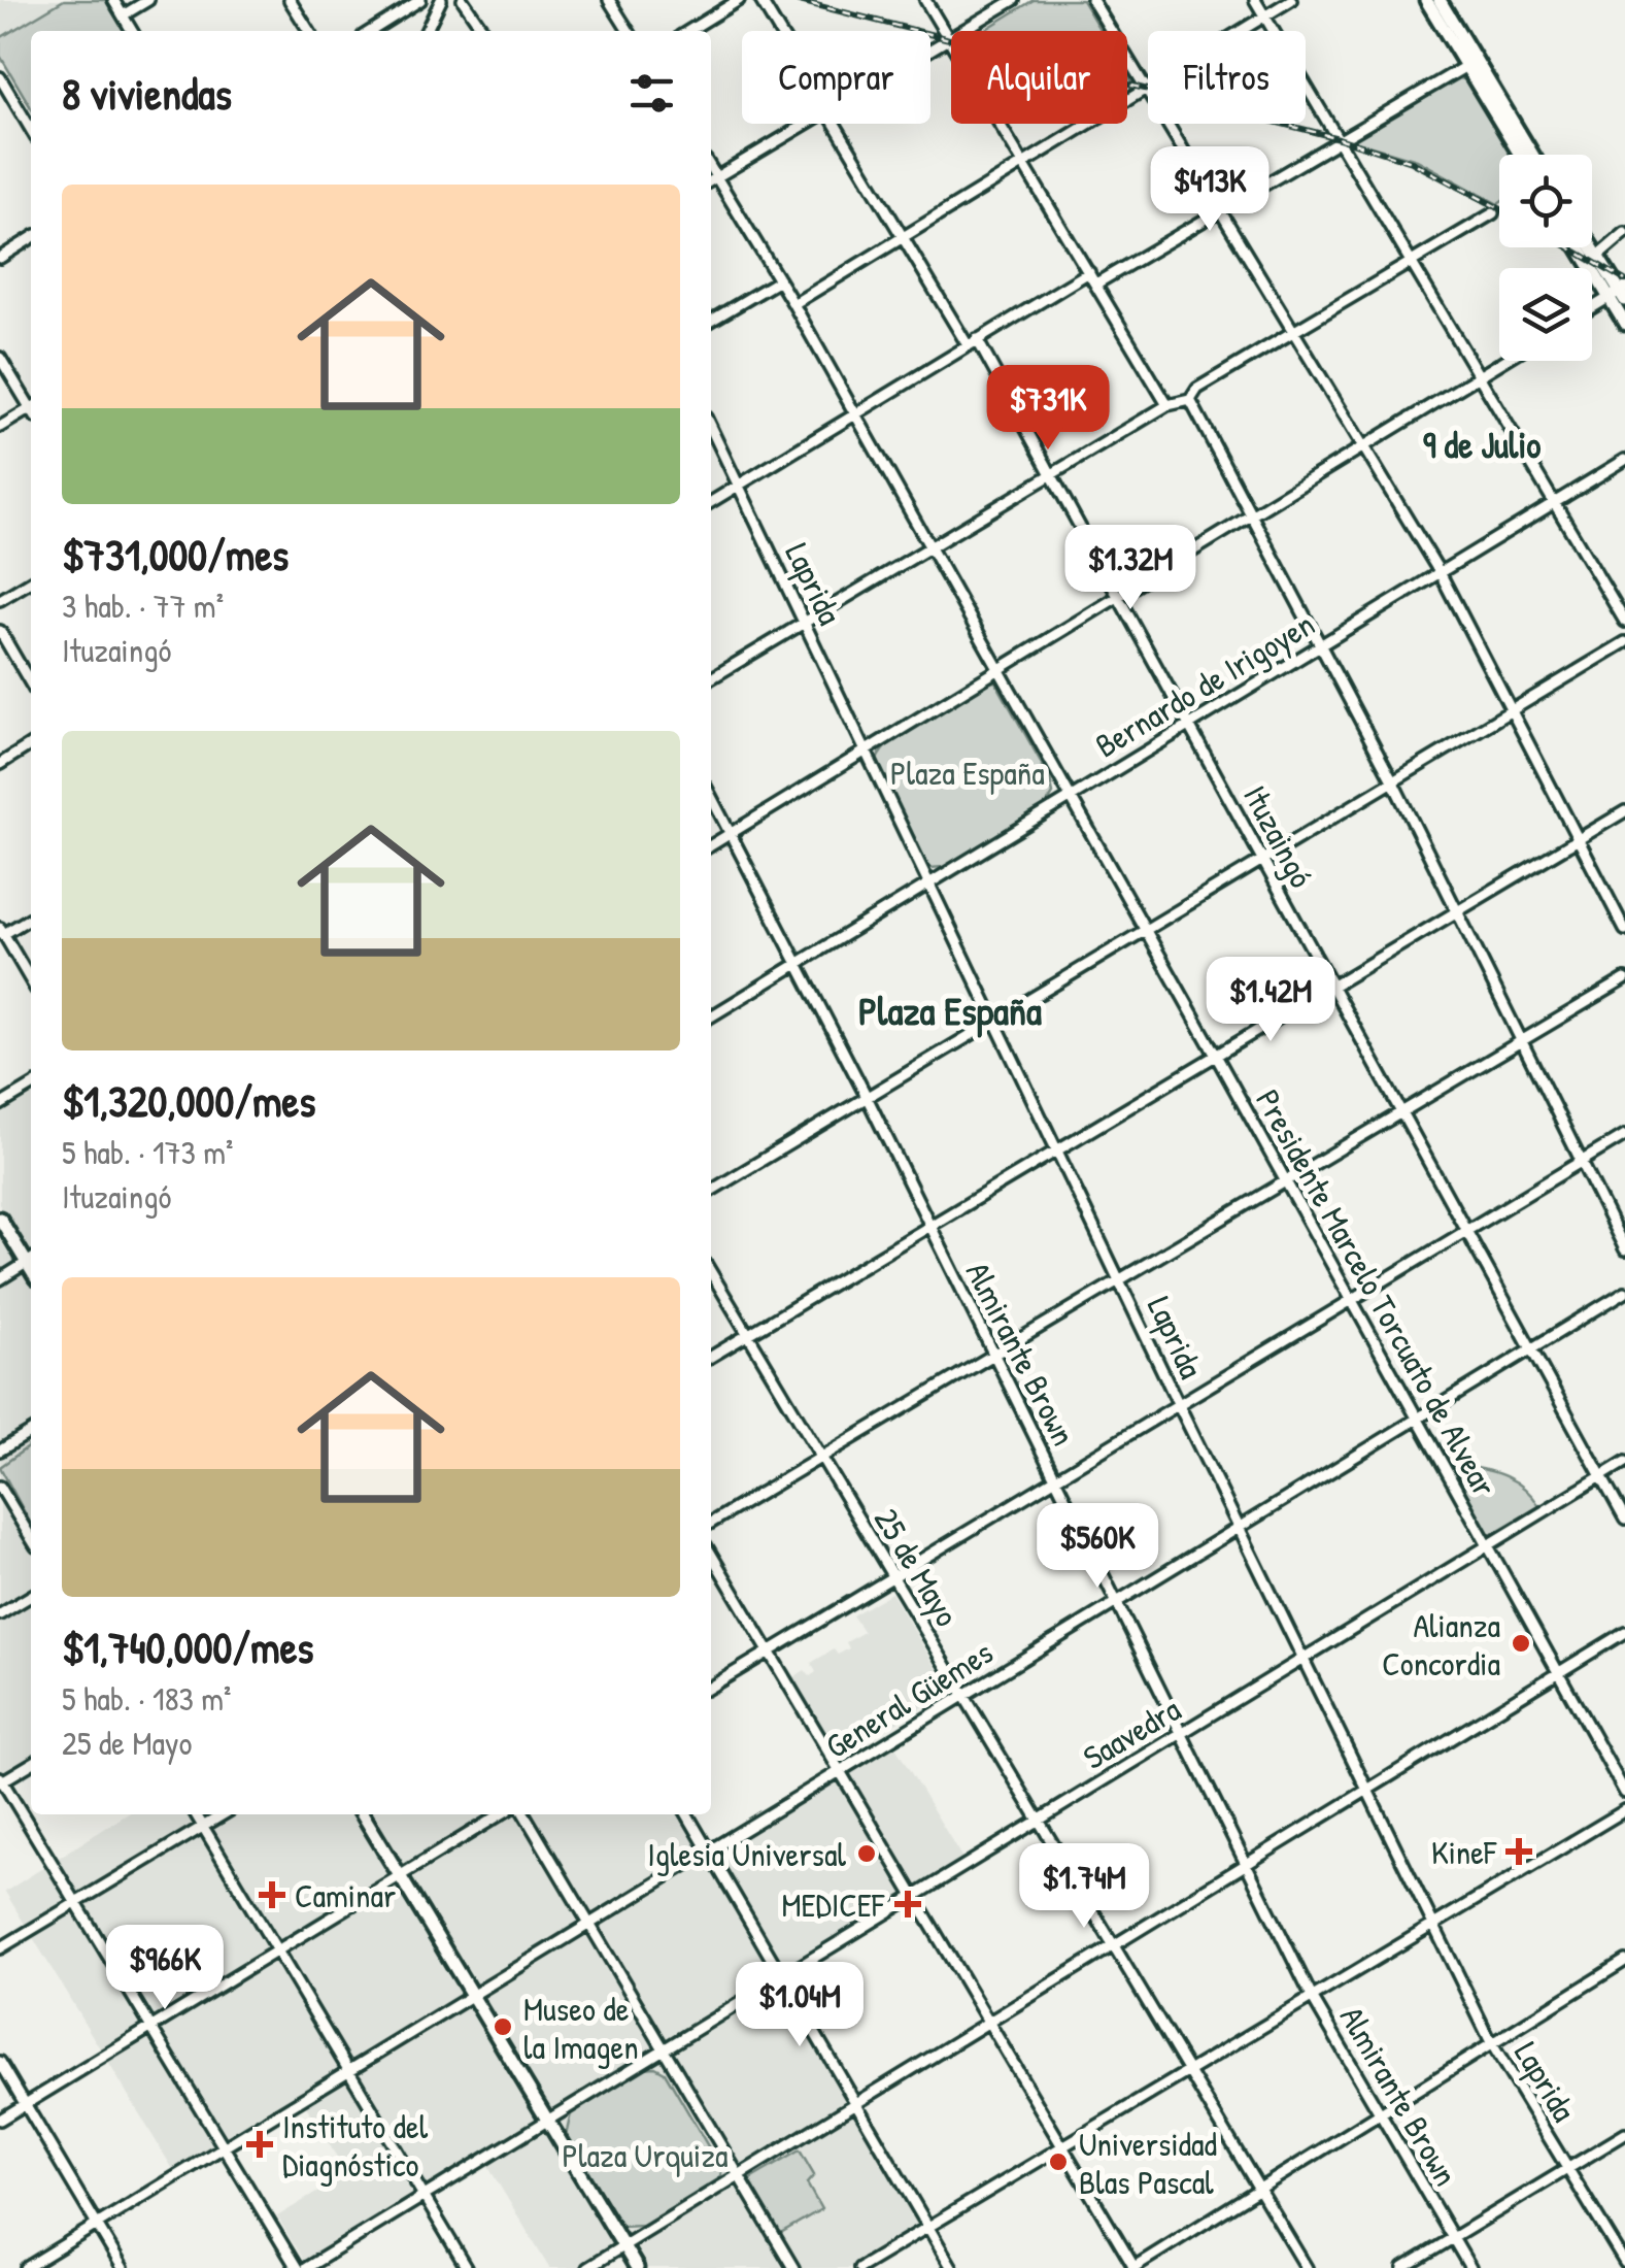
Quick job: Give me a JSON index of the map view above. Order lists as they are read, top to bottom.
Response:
{
  "streets": {
    "street": [
      "Laprida",
      "Bernardo de Irigoyen",
      "Ituzaingó",
      "Presidente Marcelo Torcuato de Alvear",
      "Almirante Brown",
      "25 de Mayo",
      "General Güemes",
      "Saavedra"
    ]
  },
  "crossings": [
    ["Laprida", "Bernardo de Irigoyen"],
    ["Laprida", "General Güemes"],
    ["Laprida", "Saavedra"],
    ["Bernardo de Irigoyen", "Ituzaingó"],
    ["Bernardo de Irigoyen", "Presidente Marcelo Torcuato de Alvear"],
    ["Bernardo de Irigoyen", "Almirante Brown"],
    ["Ituzaingó", "General Güemes"],
    ["Ituzaingó", "Saavedra"],
    ["Presidente Marcelo Torcuato de Alvear", "General Güemes"],
    ["Presidente Marcelo Torcuato de Alvear", "Saavedra"],
    ["Almirante Brown", "General Güemes"],
    ["Almirante Brown", "Saavedra"],
    ["25 de Mayo", "General Güemes"],
    ["25 de Mayo", "Saavedra"]
  ],
  "districts": ["9 de Julio", "Plaza España"],
  "parks": ["Plaza España", "Plaza Urquiza"],
  "places": {
    "other": [
      "Alianza Concordia",
      "Iglesia Universal",
      "Museo de la Imagen",
      "Universidad Blas Pascal"
    ],
    "health": [
      "KineF",
      "Caminar",
      "MEDICEF",
      "Instituto del Diagnóstico"
    ]
  },
  "page": {
    "chip": ["Comprar", "Alquilar", "Filtros"],
    "heading": "8 viviendas",
    "price": [
      "$413K",
      "$731K",
      "$1.32M",
      "$1.42M",
      "$560K",
      "$1.74M",
      "$966K",
      "$1.04M"
    ],
    "list": [
      {
        "name": "$731,000/mes",
        "note": "3 hab. · 77 m² · Ituzaingó"
      },
      {
        "name": "$1,320,000/mes",
        "note": "5 hab. · 173 m² · Ituzaingó"
      },
      {
        "name": "$1,740,000/mes",
        "note": "5 hab. · 183 m² · 25 de Mayo"
      }
    ]
  }
}
